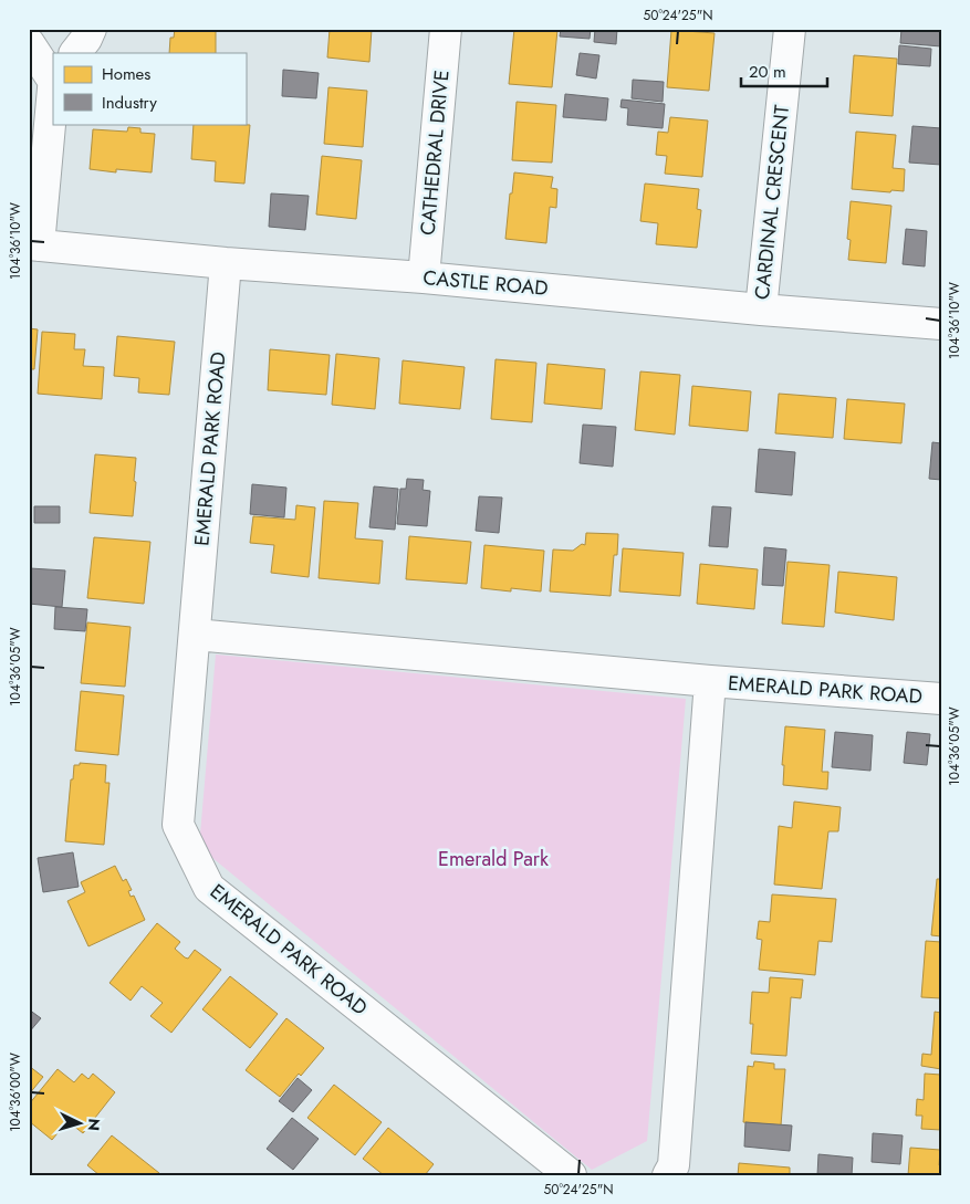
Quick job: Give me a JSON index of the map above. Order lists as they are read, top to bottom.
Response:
{
  "streets": {
    "street": [
      "CATHEDRAL DRIVE",
      "CARDINAL CRESCENT",
      "CASTLE ROAD",
      "EMERALD PARK ROAD"
    ]
  },
  "crossings": [
    ["CATHEDRAL DRIVE", "CASTLE ROAD"],
    ["CARDINAL CRESCENT", "CASTLE ROAD"],
    ["CASTLE ROAD", "EMERALD PARK ROAD"]
  ],
  "parks": ["Emerald Park"],
  "legend": ["Homes", "Industry"],
  "scale_bar": "20 m",
  "north": "right",
  "coordinates": [
    "50°24'25\"N",
    "104°36'10\"W",
    "104°36'05\"W",
    "104°36'00\"W"
  ]
}
